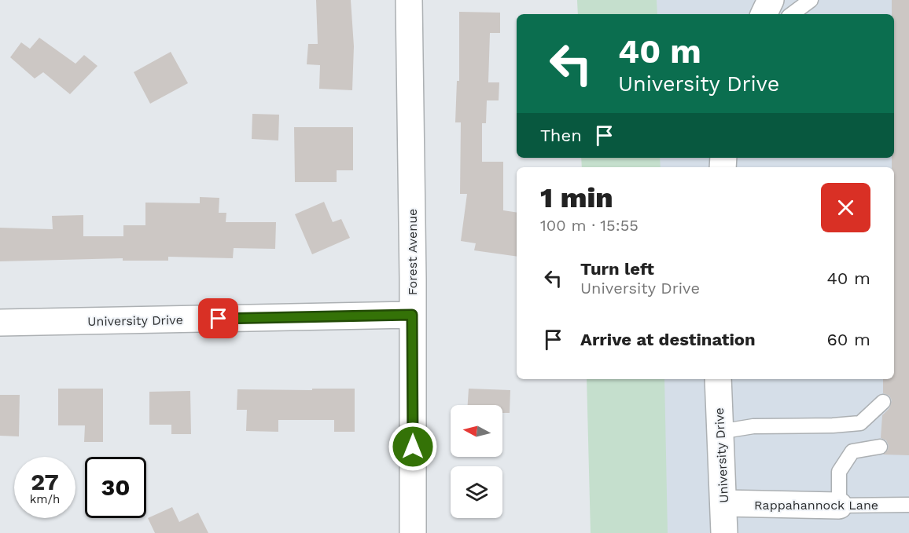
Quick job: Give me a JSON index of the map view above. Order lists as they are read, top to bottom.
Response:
{
  "streets": {
    "street": ["Forest Avenue", "University Drive", "Rappahannock Lane"]
  },
  "crossings": [
    ["Forest Avenue", "University Drive"],
    ["University Drive", "Rappahannock Lane"]
  ],
  "north": "left",
  "page": {
    "turn": ["40 m", "University Drive"],
    "then": "Then",
    "heading": ["1 min", "100 m · 15:55"],
    "list": [
      {
        "name": "Turn left",
        "note": "University Drive",
        "value": "40 m"
      },
      {
        "name": "Arrive at destination",
        "value": "60 m"
      }
    ],
    "speed": "27 km/h",
    "limit": "30"
  }
}
